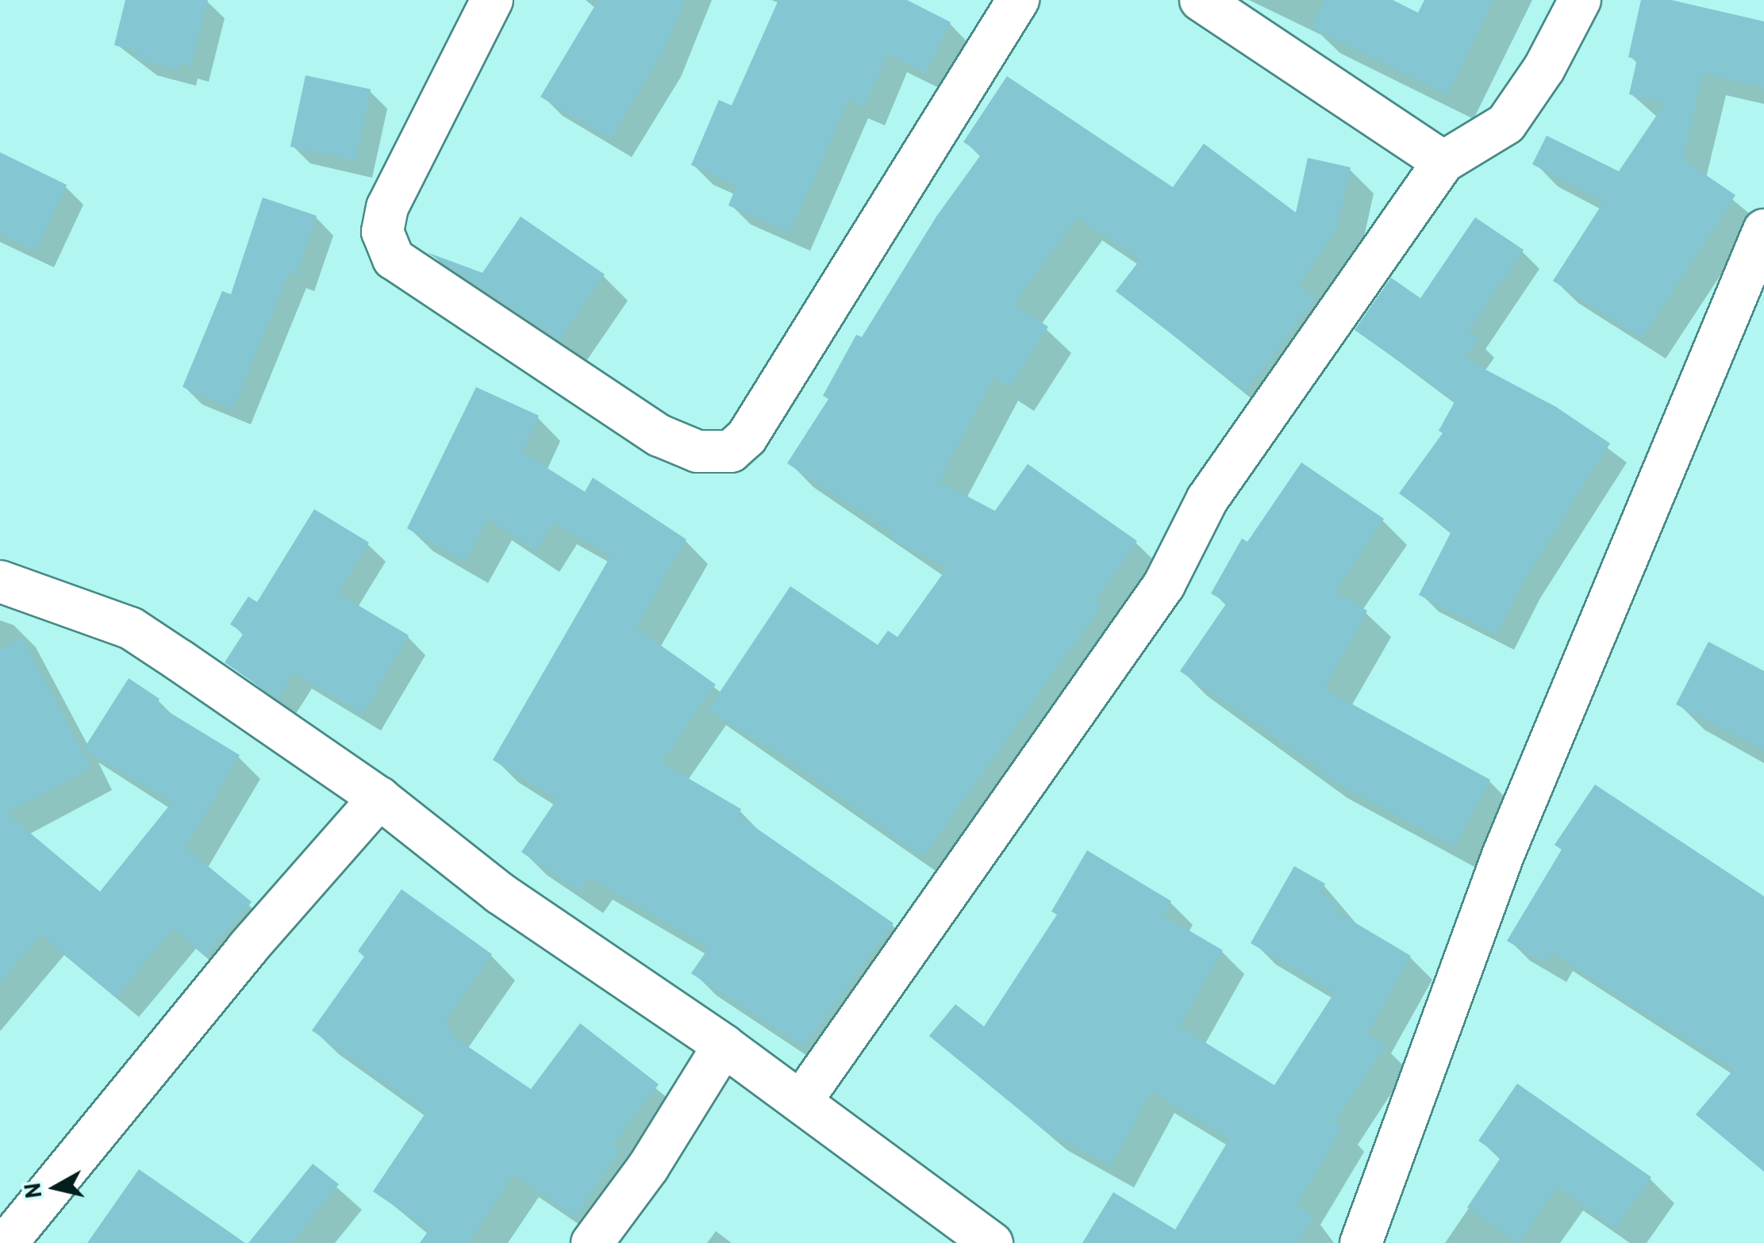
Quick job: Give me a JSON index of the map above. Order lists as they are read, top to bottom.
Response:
{
  "north": "left"
}
